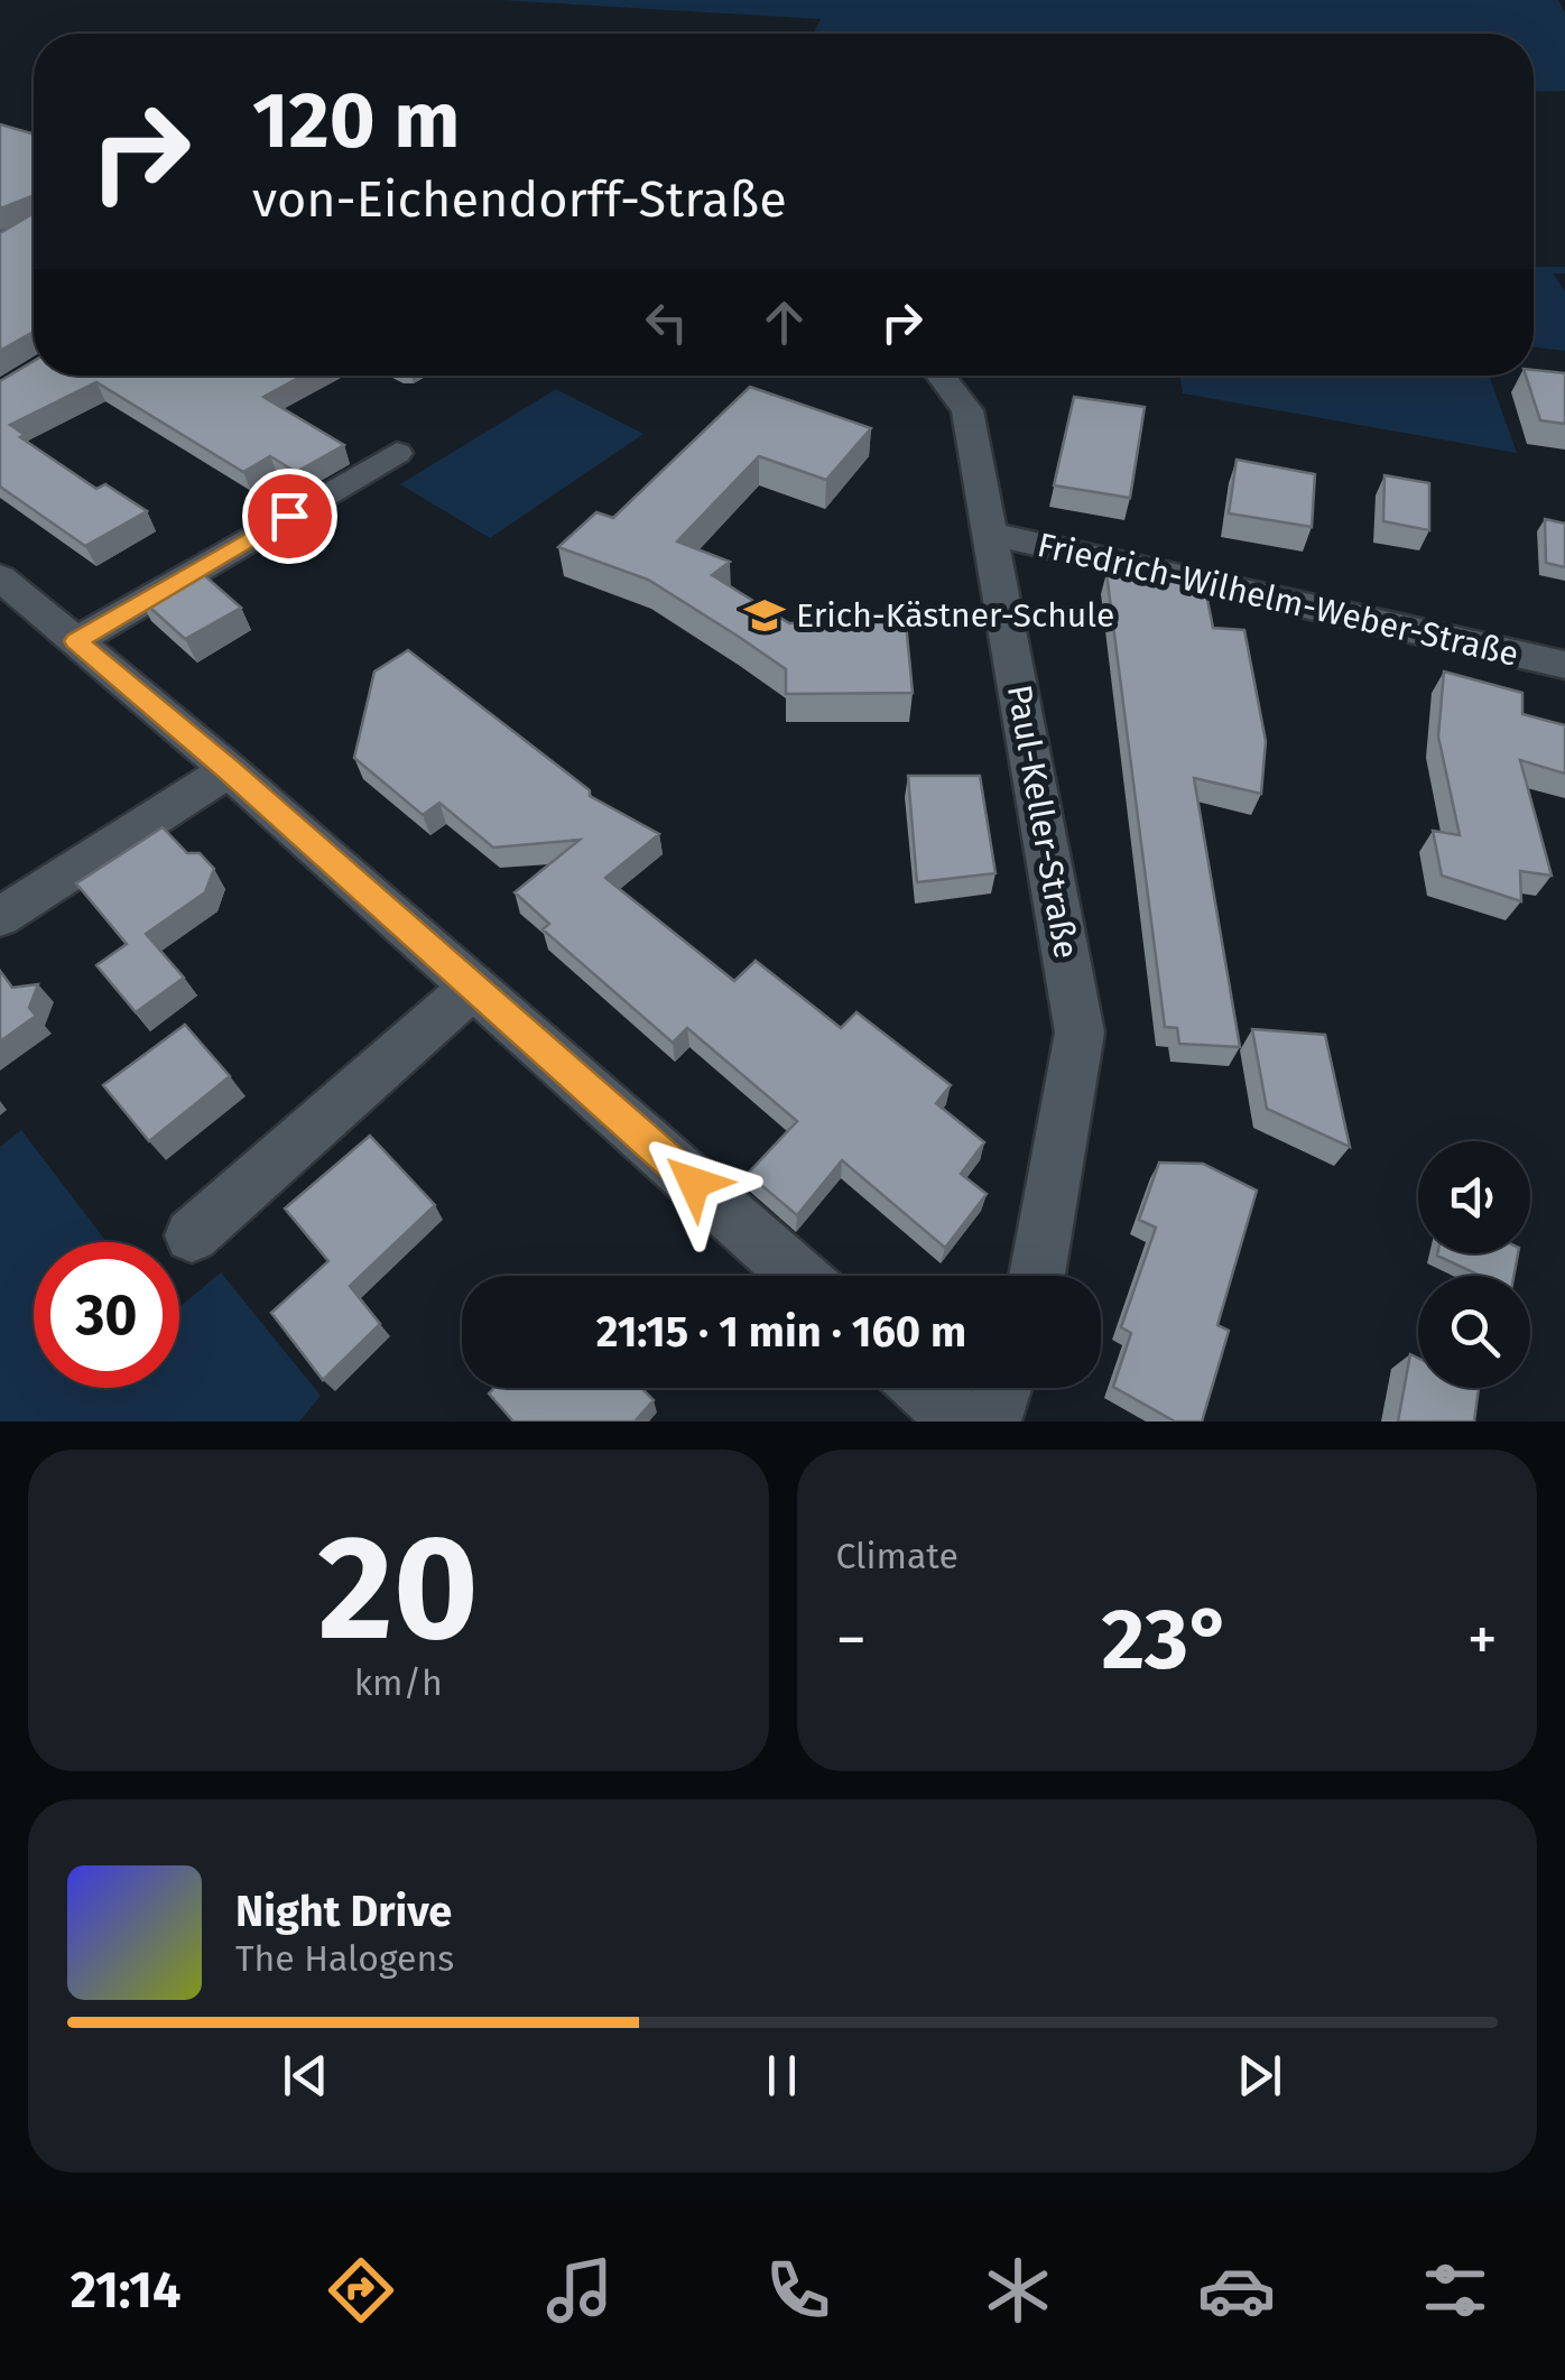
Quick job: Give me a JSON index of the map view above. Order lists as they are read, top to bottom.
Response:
{
  "streets": {
    "street": ["Friedrich-Wilhelm-Weber-Straße", "Paul-Keller-Straße"]
  },
  "crossings": [
    ["Friedrich-Wilhelm-Weber-Straße", "Paul-Keller-Straße"]
  ],
  "places": {
    "school or university": ["Erich-Kästner-Schule"]
  },
  "page": {
    "turn": ["120 m", "von-Eichendorff-Straße"],
    "limit": "30",
    "trip": "21:15 · 1 min · 160 m",
    "tile": [
      ["20", "km/h"],
      "Climate"
    ],
    "heat": ["−", "23°", "+"],
    "song": ["Night Drive", "The Halogens"],
    "tabs": "21:14"
  }
}
